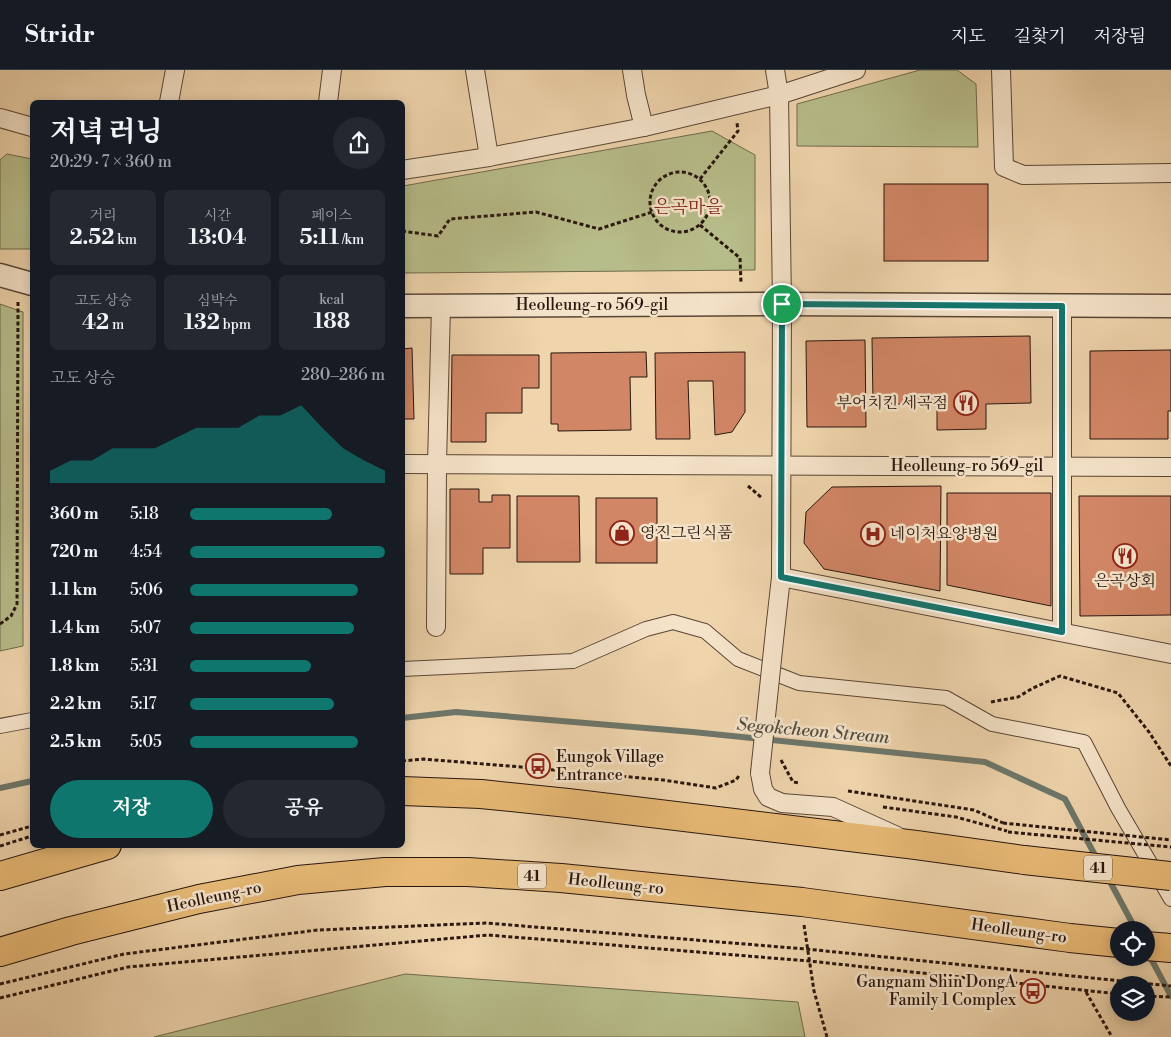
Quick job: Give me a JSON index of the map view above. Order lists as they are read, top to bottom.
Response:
{
  "streets": {
    "main road": ["41", "Heolleung-ro"],
    "street": ["Heolleung-ro 569-gil"]
  },
  "districts": ["은곡마을"],
  "water": ["Segokcheon Stream"],
  "places": {
    "restaurant": ["부어치킨 세곡점", "은곡상회"],
    "shop": ["영진그린식품"],
    "hospital": ["네이처요양병원"],
    "bus stop": ["Eungok Village Entrance", "Gangnam Shin DongA Family 1 Complex"]
  },
  "page": {
    "header": "Stridr",
    "nav": ["지도", "길찾기", "저장됨"],
    "heading": ["저녁 러닝", "20:29 · 7 × 360 m"],
    "stats": [
      ["거리", "2.52 km"],
      ["시간", "13:04"],
      ["페이스", "5:11 /km"],
      ["고도 상승", "42 m"],
      ["심박수", "132 bpm"],
      ["kcal", "188"]
    ],
    "chart": ["고도 상승", "280–286 m"],
    "list": [
      {
        "name": "360 m",
        "note": "5:18"
      },
      {
        "name": "720 m",
        "note": "4:54"
      },
      {
        "name": "1.1 km",
        "note": "5:06"
      },
      {
        "name": "1.4 km",
        "note": "5:07"
      },
      {
        "name": "1.8 km",
        "note": "5:31"
      },
      {
        "name": "2.2 km",
        "note": "5:17"
      },
      {
        "name": "2.5 km",
        "note": "5:05"
      }
    ],
    "buttons": ["저장", "공유"]
  }
}
